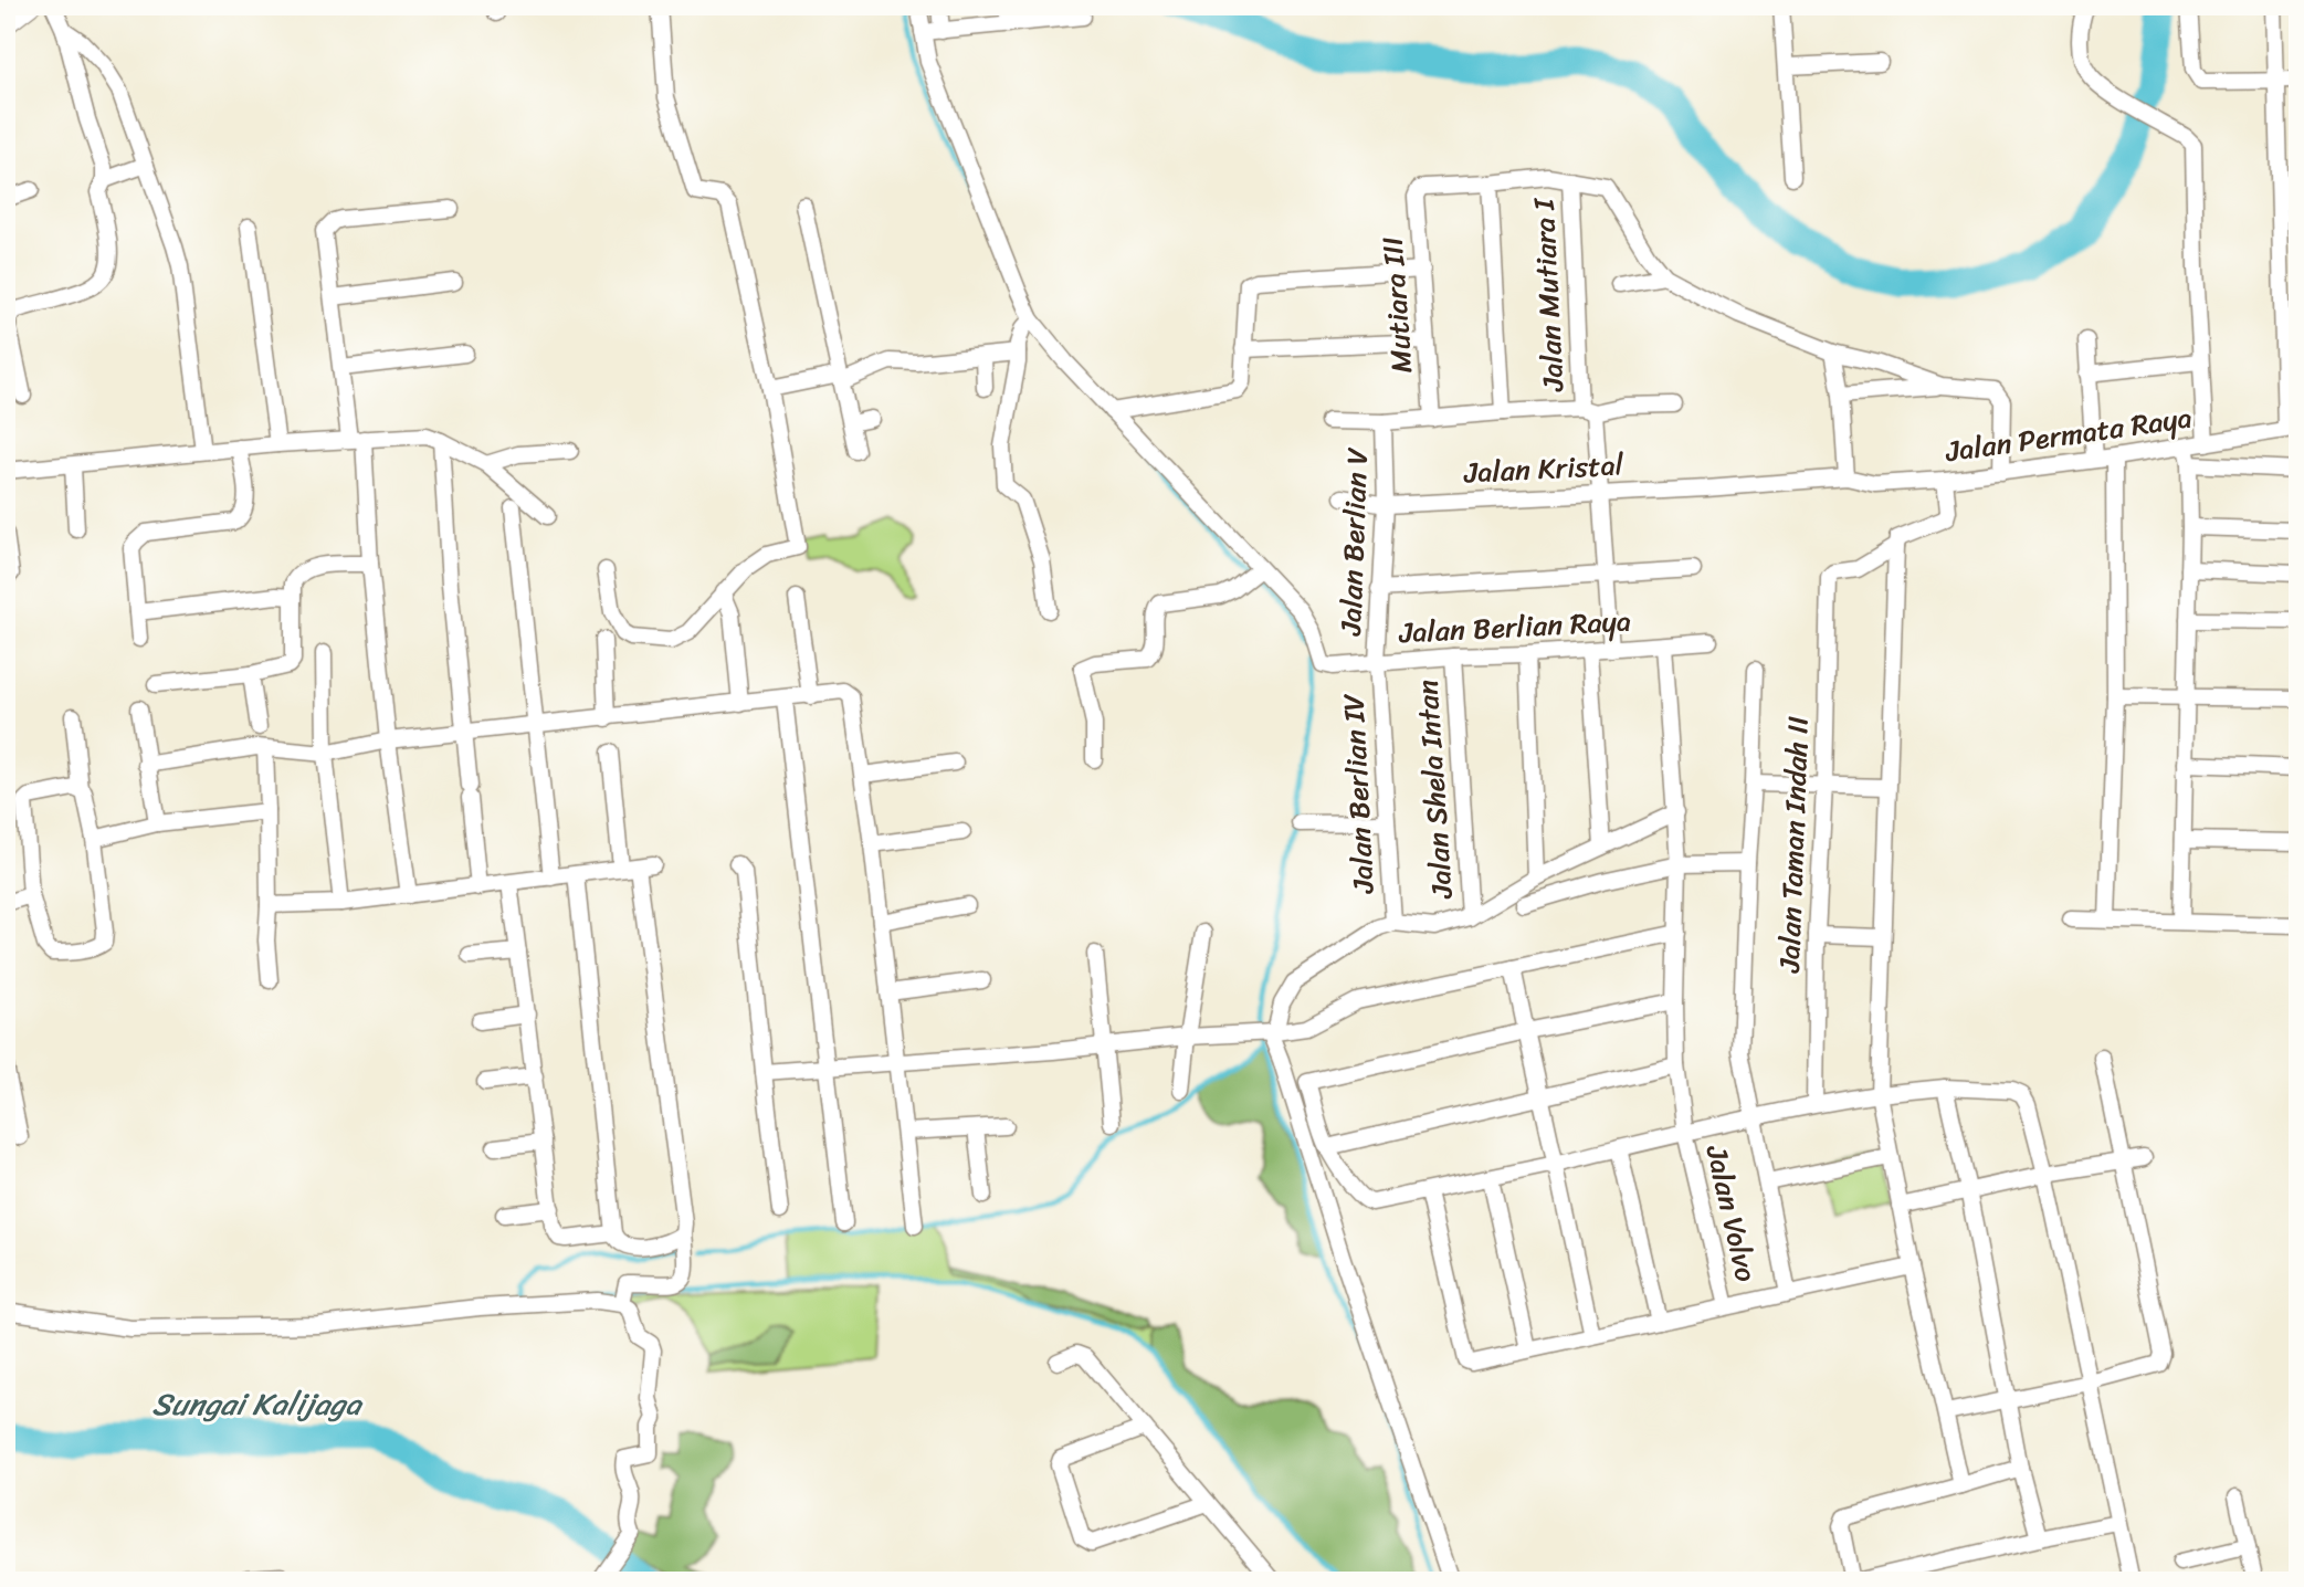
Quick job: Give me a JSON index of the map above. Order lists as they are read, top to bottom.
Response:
{
  "streets": {
    "street": [
      "Jalan Mutiara I",
      "Mutiara III",
      "Jalan Permata Raya",
      "Jalan Kristal",
      "Jalan Berlian V",
      "Jalan Berlian Raya",
      "Jalan Shela Intan",
      "Jalan Berlian IV",
      "Jalan Taman Indah II",
      "Jalan Volvo"
    ]
  },
  "crossings": [
    ["Jalan Mutiara I", "Jalan Kristal"],
    ["Jalan Mutiara I", "Jalan Berlian Raya"],
    ["Jalan Permata Raya", "Jalan Kristal"],
    ["Jalan Kristal", "Jalan Berlian V"],
    ["Jalan Berlian V", "Jalan Berlian Raya"],
    ["Jalan Berlian V", "Jalan Berlian IV"],
    ["Jalan Berlian Raya", "Jalan Shela Intan"],
    ["Jalan Berlian Raya", "Jalan Berlian IV"],
    ["Jalan Berlian Raya", "Jalan Volvo"]
  ],
  "water": ["Sungai Kalijaga"]
}
